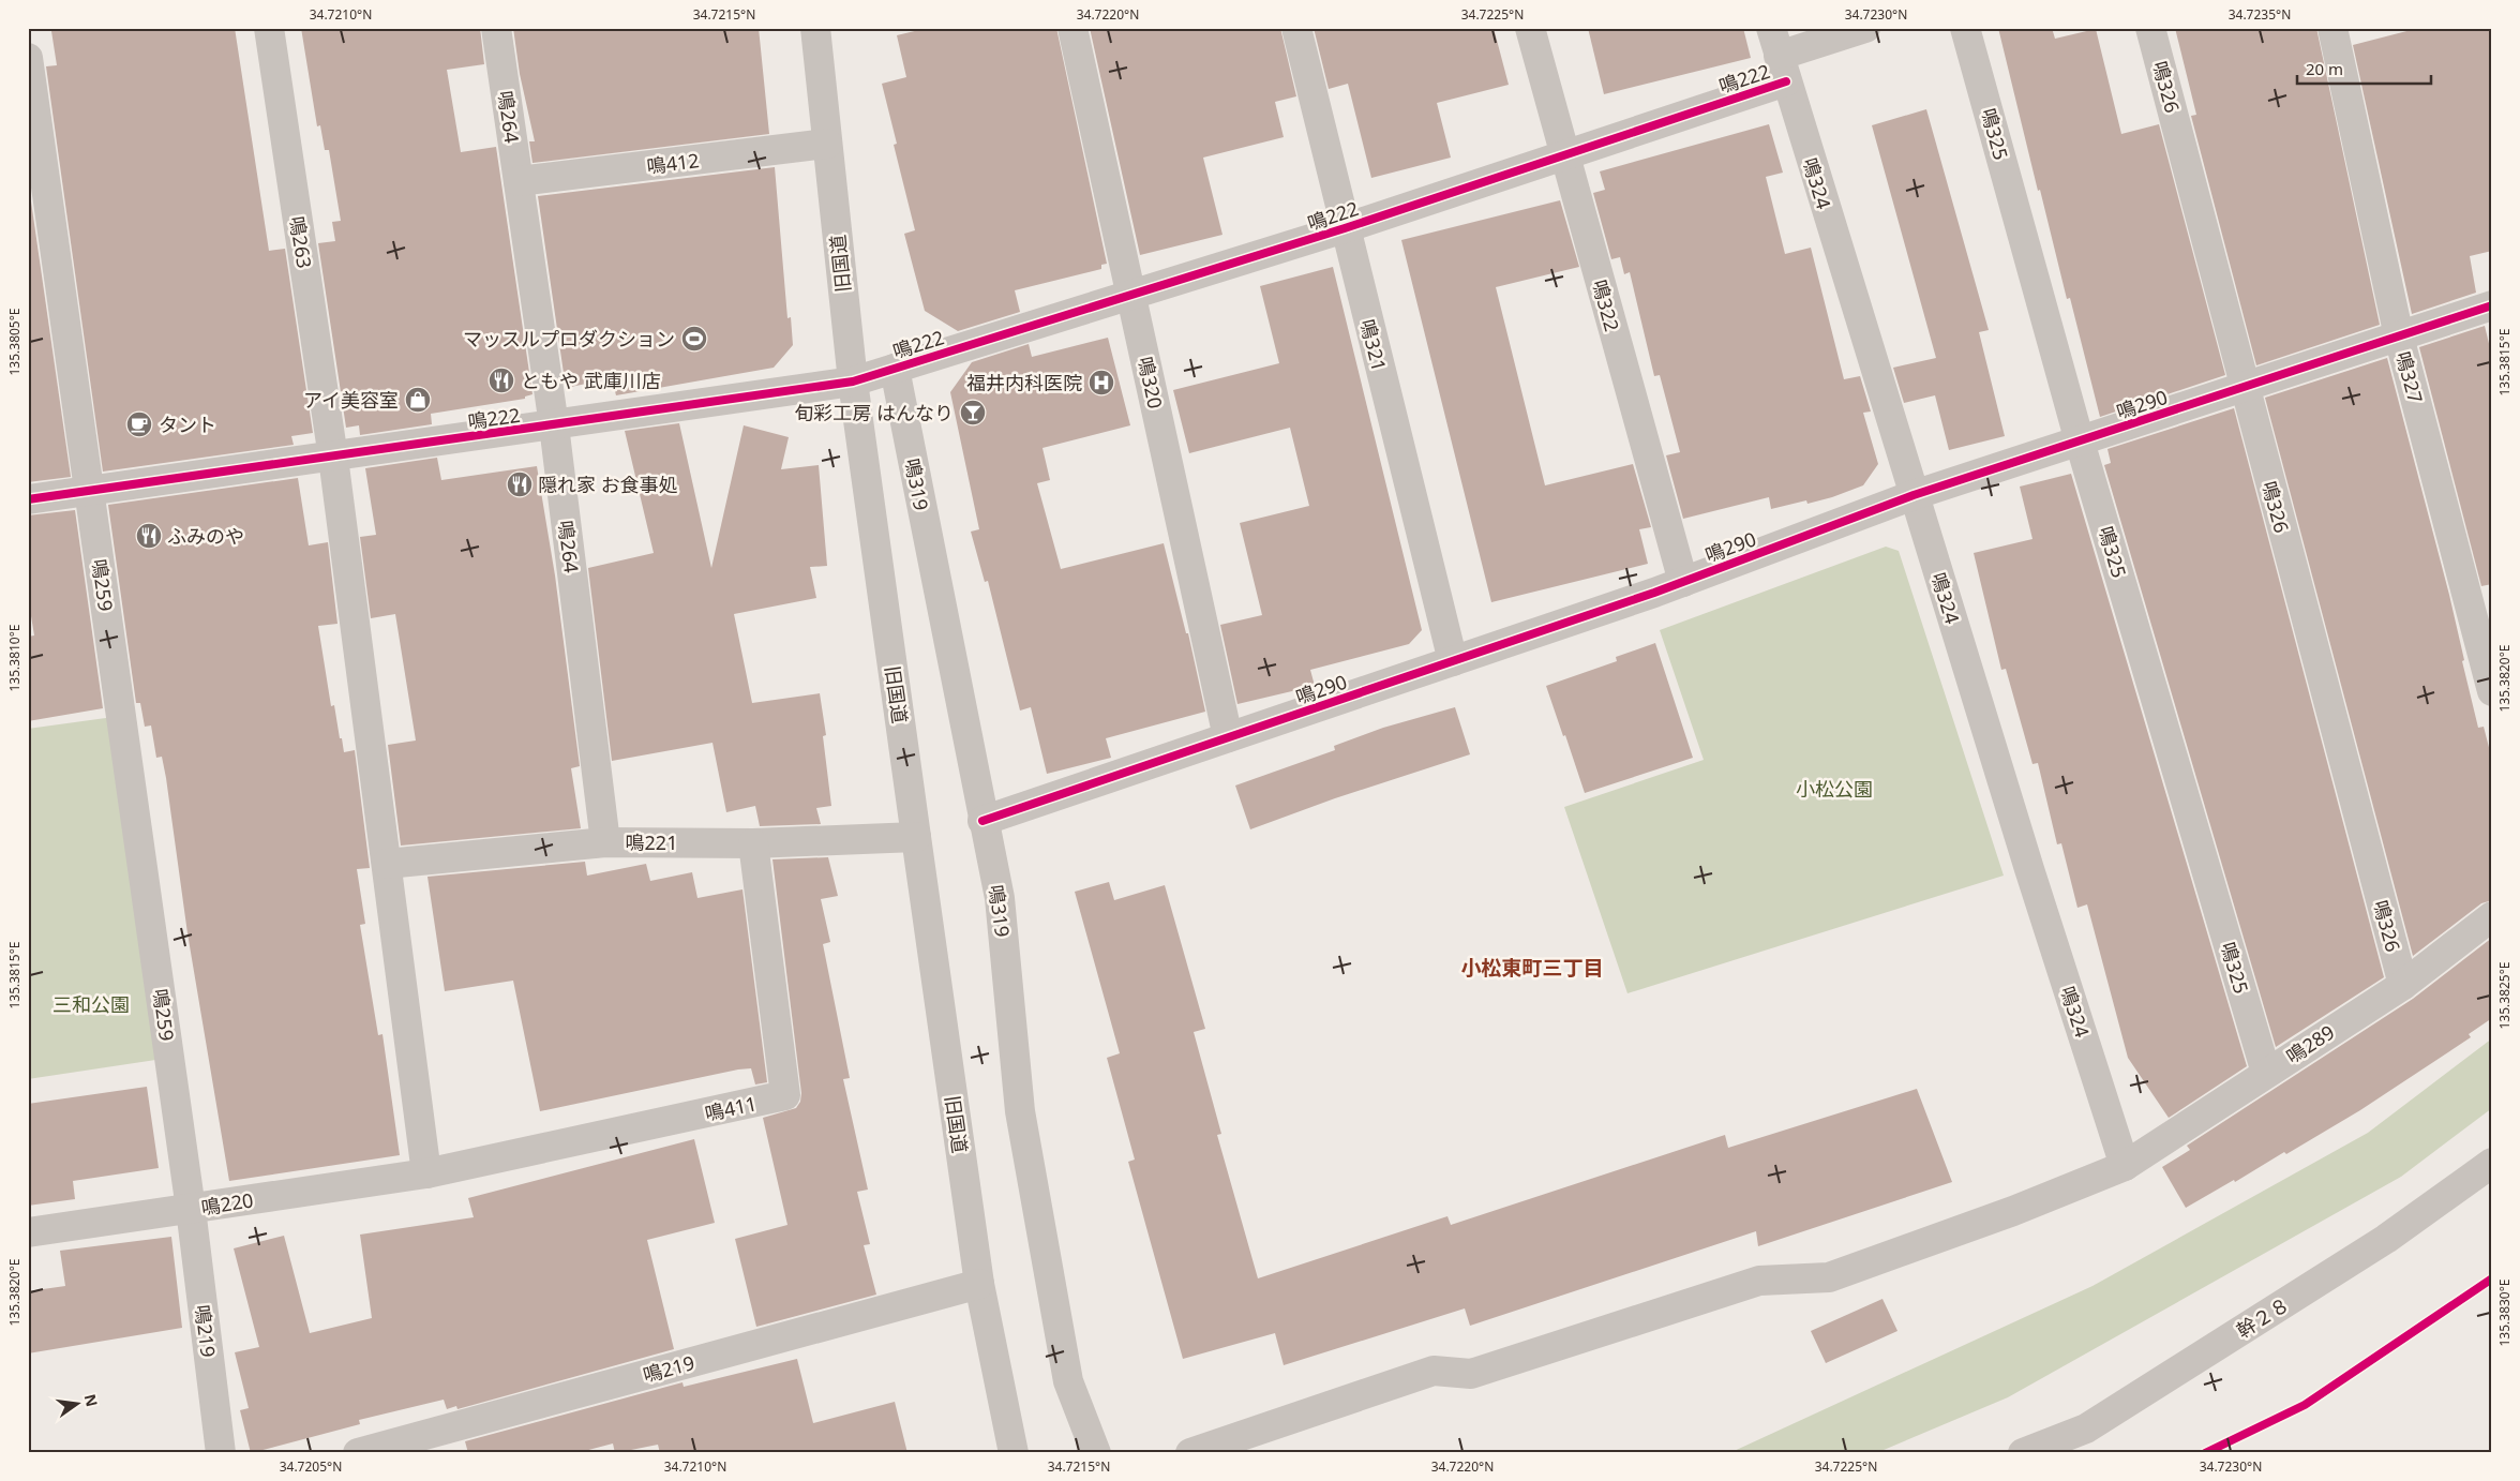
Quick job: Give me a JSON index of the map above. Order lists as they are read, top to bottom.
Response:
{
  "streets": {
    "street": [
      "鳴222",
      "鳴326",
      "鳴264",
      "鳴325",
      "鳴412",
      "鳴324",
      "鳴263",
      "旧国道",
      "鳴322",
      "鳴321",
      "鳴327",
      "鳴320",
      "鳴290",
      "鳴319",
      "鳴259",
      "鳴221",
      "鳴289",
      "鳴411",
      "鳴220",
      "幹２８",
      "鳴219"
    ]
  },
  "crossings": [
    ["鳴222", "鳴264"],
    ["鳴222", "鳴324"],
    ["鳴222", "鳴263"],
    ["鳴222", "旧国道"],
    ["鳴222", "鳴322"],
    ["鳴222", "鳴321"],
    ["鳴222", "鳴320"],
    ["鳴222", "鳴319"],
    ["鳴222", "鳴259"],
    ["鳴326", "鳴290"],
    ["鳴326", "鳴289"],
    ["鳴264", "鳴412"],
    ["鳴264", "鳴221"],
    ["鳴325", "鳴290"],
    ["鳴325", "鳴289"],
    ["鳴412", "旧国道"],
    ["鳴324", "鳴290"],
    ["鳴324", "鳴289"],
    ["鳴263", "鳴221"],
    ["鳴263", "鳴411"],
    ["鳴263", "鳴220"],
    ["旧国道", "鳴221"],
    ["旧国道", "鳴219"],
    ["鳴322", "鳴290"],
    ["鳴321", "鳴290"],
    ["鳴327", "鳴290"],
    ["鳴320", "鳴290"],
    ["鳴290", "鳴319"],
    ["鳴259", "鳴220"],
    ["鳴259", "鳴219"],
    ["鳴221", "鳴411"],
    ["鳴411", "鳴220"],
    ["鳴220", "鳴219"]
  ],
  "districts": ["小松東町三丁目"],
  "parks": ["小松公園", "三和公園"],
  "places": {
    "sports": ["マッスルプロダクション"],
    "restaurant": ["ともや 武庫川店", "隠れ家 お食事処", "ふみのや"],
    "hospital": ["福井内科医院"],
    "shop": ["アイ美容室"],
    "bar": ["旬彩工房 はんなり"],
    "cafe": ["タント"]
  },
  "scale_bar": "20 m",
  "north": "right",
  "coordinates": [
    "34.7210°N",
    "34.7215°N",
    "34.7220°N",
    "34.7225°N",
    "34.7230°N",
    "34.7235°N",
    "135.3805°E",
    "135.3815°E",
    "135.3810°E",
    "135.3820°E",
    "135.3825°E",
    "135.3830°E",
    "34.7205°N"
  ]
}
